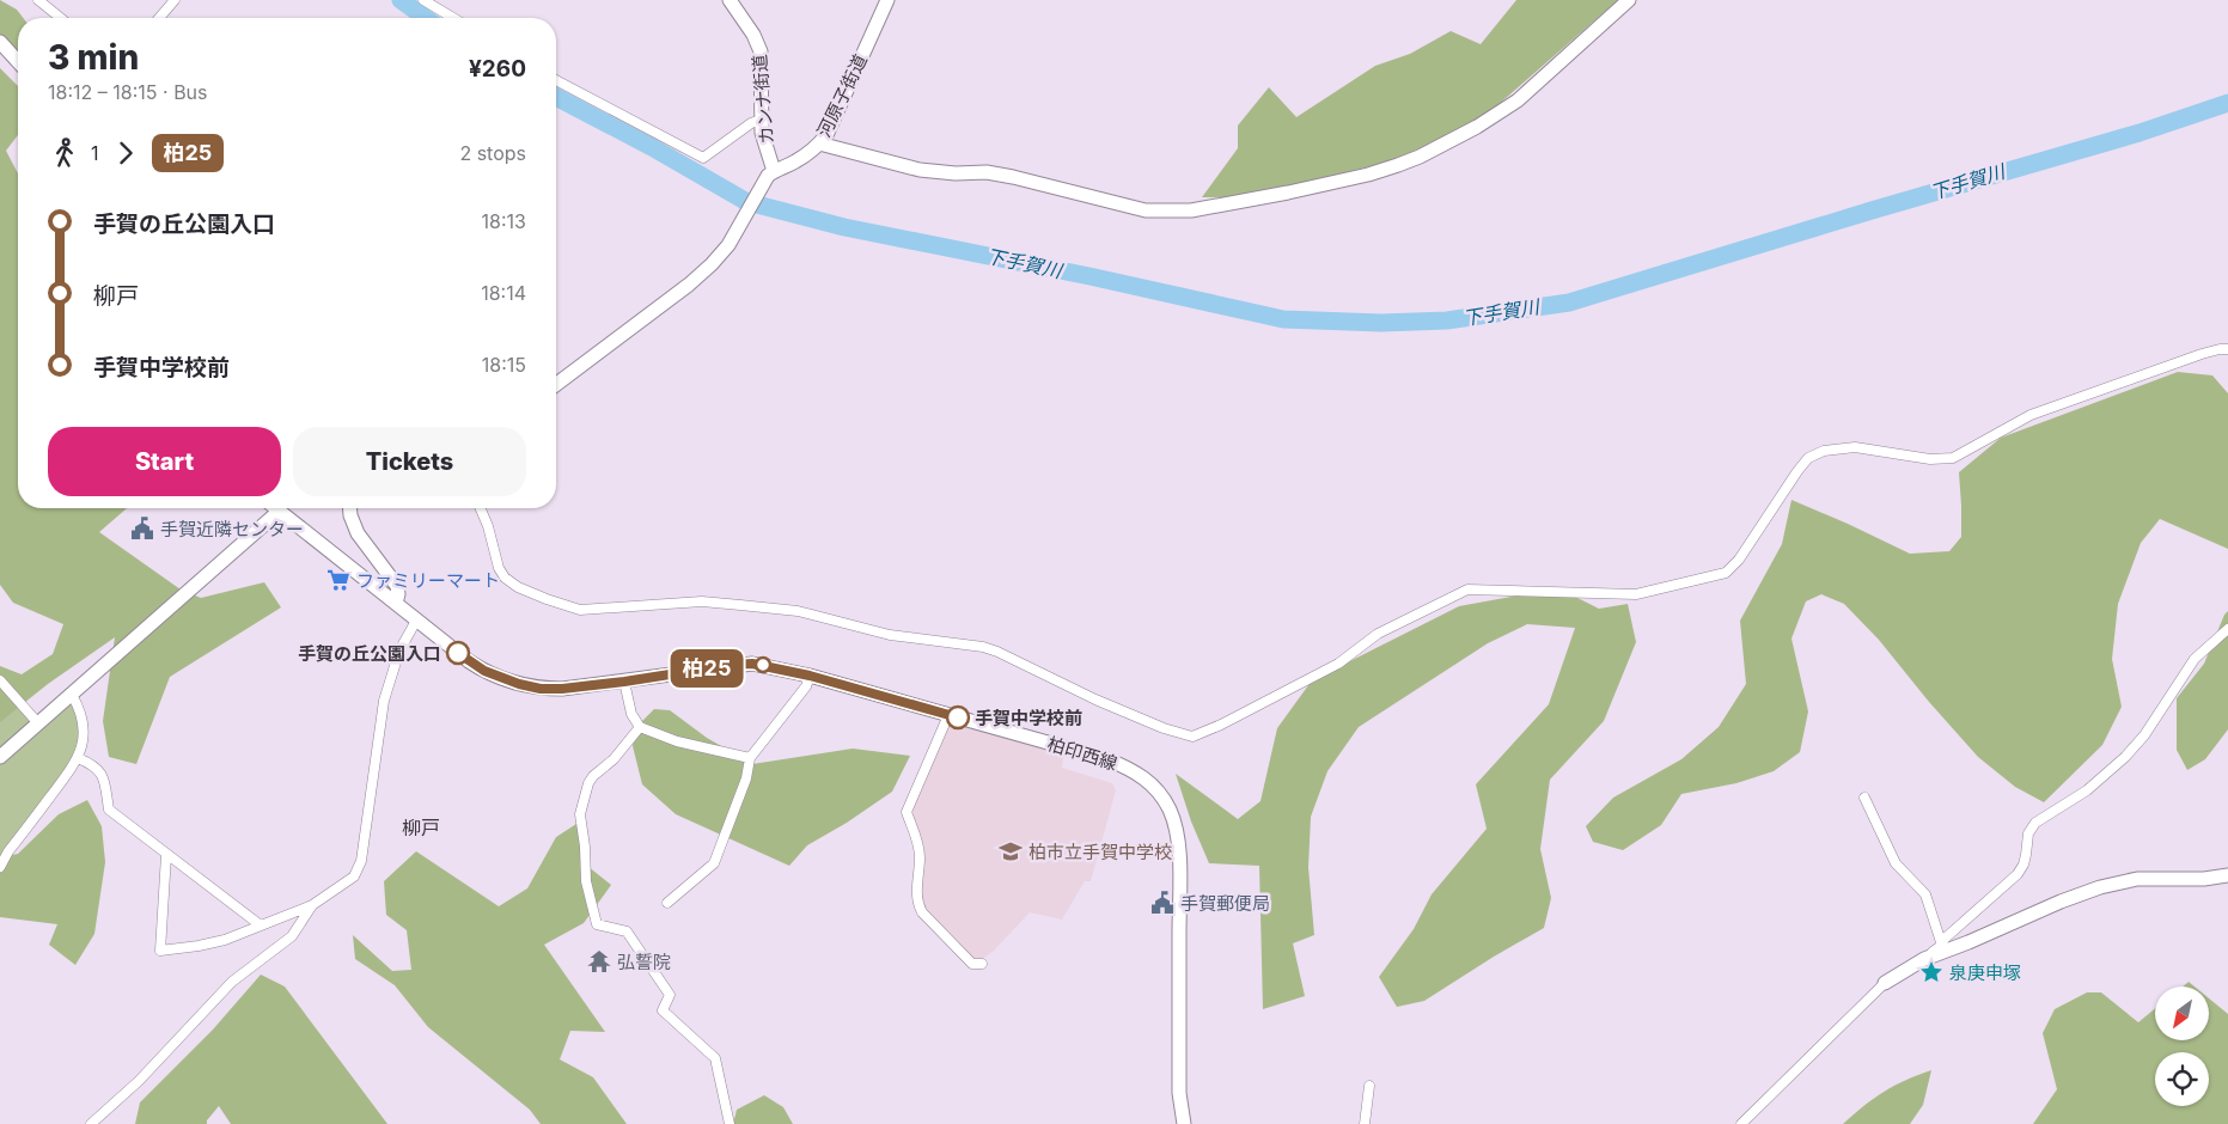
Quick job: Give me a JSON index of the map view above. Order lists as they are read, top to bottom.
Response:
{
  "streets": {
    "street": ["河原子街道", "カンナ街道", "柏印西線"]
  },
  "crossings": [
    ["河原子街道", "カンナ街道"]
  ],
  "districts": ["柳戸"],
  "water": ["下手賀川"],
  "places": {
    "public building": ["手賀近隣センター", "手賀郵便局"],
    "supermarket": ["ファミリーマート"],
    "other": ["手賀の丘公園入口", "手賀中学校前"],
    "school or university": ["柏市立手賀中学校"],
    "temple": ["弘誓院"],
    "place": ["泉庚申塚"]
  },
  "lines": ["bus line 柏25"],
  "north": "bottom left",
  "page": {
    "on_map": "柏25",
    "heading": ["3 min", "18:12 – 18:15 · Bus", "¥260"],
    "legs": ["1", "柏25", "2 stops"],
    "list": [
      {
        "name": "手賀の丘公園入口",
        "value": "18:13"
      },
      {
        "name": "柳戸",
        "value": "18:14"
      },
      {
        "name": "手賀中学校前",
        "value": "18:15"
      }
    ],
    "buttons": ["Start", "Tickets"]
  }
}
